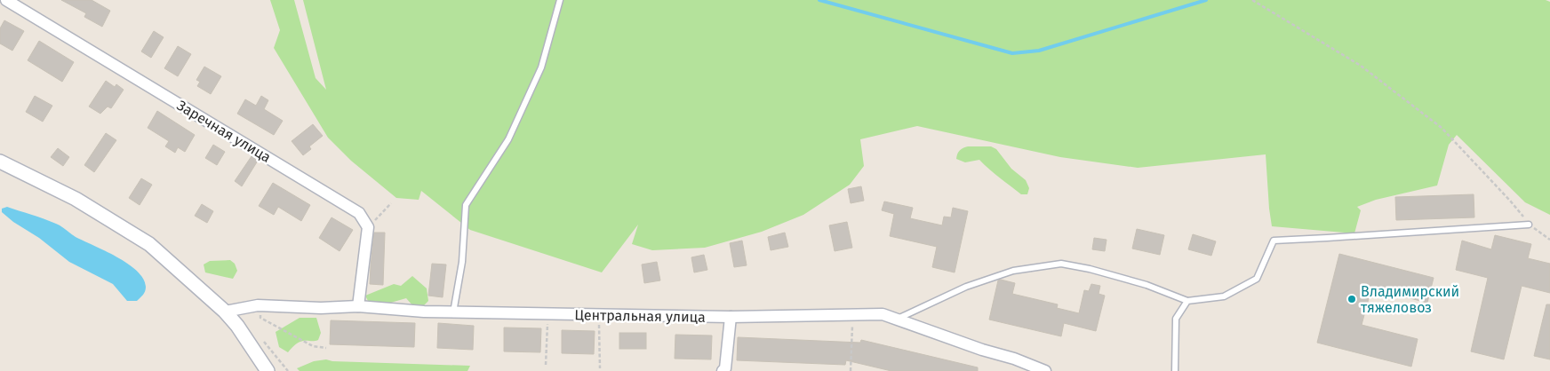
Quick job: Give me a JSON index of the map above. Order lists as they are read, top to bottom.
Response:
{
  "streets": {
    "street": ["Заречная улица", "Центральная улица"]
  },
  "places": ["Владимирский тяжеловоз"]
}
